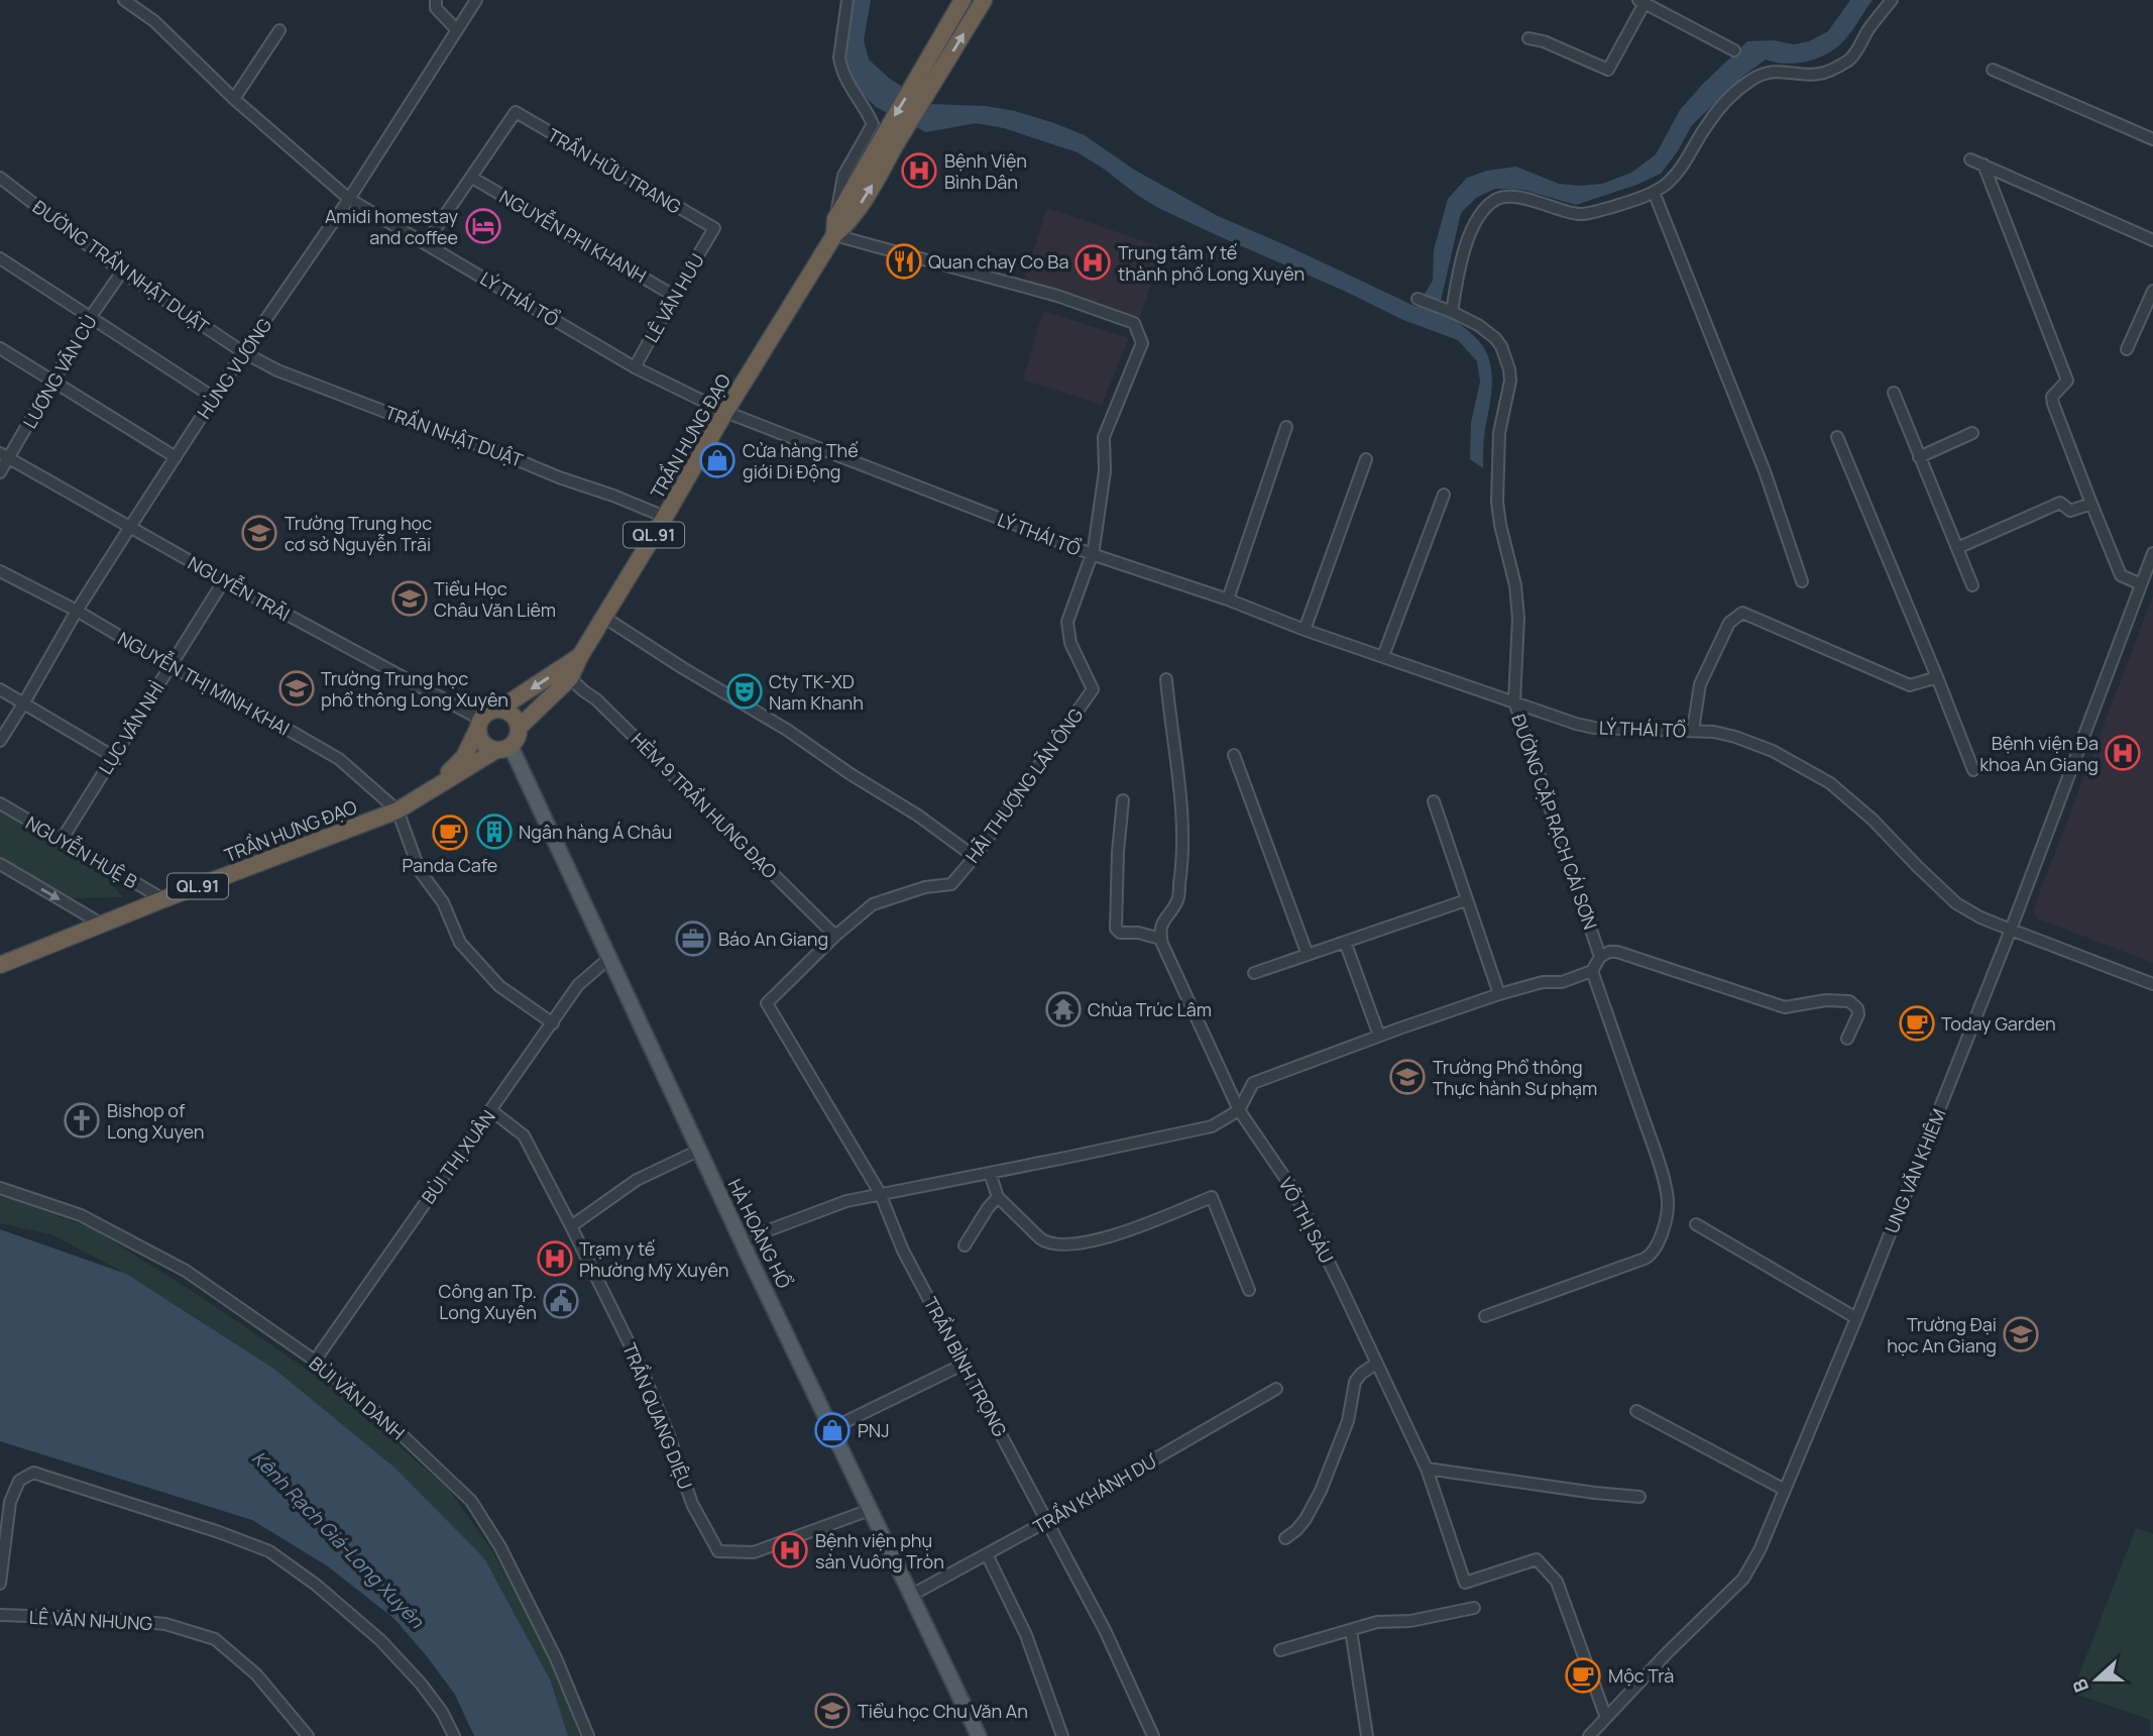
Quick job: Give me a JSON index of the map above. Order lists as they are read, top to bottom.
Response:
{
  "streets": {
    "highway": ["TRẦN HƯNG ĐẠO", "QL.91"],
    "main road": ["HÀ HOÀNG HỔ"],
    "street": [
      "TRẦN HỮU TRANG",
      "NGUYỄN PHI KHANH",
      "ĐƯỜNG TRẦN NHẬT DUẬT",
      "LÊ VĂN HƯU",
      "LÝ THÁI TỔ",
      "HÙNG VƯƠNG",
      "LƯƠNG VÃN CÙ",
      "TRẦN NHẬT DUẬT",
      "NGUYỄN TRÃI",
      "NGUYỄN THỊ MINH KHAI",
      "LỤC VĂN NHÌ",
      "HÃI THƯỢNG LÃN ÔNG",
      "HẺM 9 TRẦN HƯNG ĐẠO",
      "ĐƯỜNG CẶP RẠCH CÁI SƠN",
      "NGUYỄN HUỆ B",
      "BÙI THỊ XUÂN",
      "UNG VĂN KHIÊM",
      "VÕ THỊ SÁU",
      "TRẦN BÌNH TRỌNG",
      "BÙI VĂN DANH",
      "TRẦN QUANG DIỆU",
      "TRẦN KHÁNH DƯ",
      "LÊ VĂN NHUNG"
    ]
  },
  "crossings": [
    ["TRẦN HỮU TRANG", "NGUYỄN PHI KHANH"],
    ["TRẦN HỮU TRANG", "LÊ VĂN HƯU"],
    ["NGUYỄN PHI KHANH", "LÊ VĂN HƯU"],
    ["ĐƯỜNG TRẦN NHẬT DUẬT", "HÙNG VƯƠNG"],
    ["ĐƯỜNG TRẦN NHẬT DUẬT", "LƯƠNG VÃN CÙ"],
    ["ĐƯỜNG TRẦN NHẬT DUẬT", "TRẦN NHẬT DUẬT"],
    ["LÊ VĂN HƯU", "LÝ THÁI TỔ"],
    ["LÝ THÁI TỔ", "HÙNG VƯƠNG"],
    ["LÝ THÁI TỔ", "TRẦN HƯNG ĐẠO"],
    ["LÝ THÁI TỔ", "HÃI THƯỢNG LÃN ÔNG"],
    ["LÝ THÁI TỔ", "ĐƯỜNG CẶP RẠCH CÁI SƠN"],
    ["LÝ THÁI TỔ", "UNG VĂN KHIÊM"],
    ["HÙNG VƯƠNG", "TRẦN NHẬT DUẬT"],
    ["HÙNG VƯƠNG", "NGUYỄN TRÃI"],
    ["HÙNG VƯƠNG", "NGUYỄN THỊ MINH KHAI"],
    ["LƯƠNG VÃN CÙ", "NGUYỄN TRÃI"],
    ["TRẦN NHẬT DUẬT", "TRẦN HƯNG ĐẠO"],
    ["TRẦN HƯNG ĐẠO", "NGUYỄN TRÃI"],
    ["TRẦN HƯNG ĐẠO", "NGUYỄN THỊ MINH KHAI"],
    ["TRẦN HƯNG ĐẠO", "HÃI THƯỢNG LÃN ÔNG"],
    ["TRẦN HƯNG ĐẠO", "HẺM 9 TRẦN HƯNG ĐẠO"],
    ["TRẦN HƯNG ĐẠO", "NGUYỄN HUỆ B"],
    ["TRẦN HƯNG ĐẠO", "HÀ HOÀNG HỔ"],
    ["NGUYỄN TRÃI", "LỤC VĂN NHÌ"],
    ["NGUYỄN TRÃI", "HÀ HOÀNG HỔ"],
    ["NGUYỄN THỊ MINH KHAI", "LỤC VĂN NHÌ"],
    ["LỤC VĂN NHÌ", "NGUYỄN HUỆ B"],
    ["HÃI THƯỢNG LÃN ÔNG", "HẺM 9 TRẦN HƯNG ĐẠO"],
    ["HÃI THƯỢNG LÃN ÔNG", "TRẦN BÌNH TRỌNG"],
    ["BÙI THỊ XUÂN", "HÀ HOÀNG HỔ"],
    ["BÙI THỊ XUÂN", "BÙI VĂN DANH"],
    ["BÙI THỊ XUÂN", "TRẦN QUANG DIỆU"],
    ["UNG VĂN KHIÊM", "VÕ THỊ SÁU"],
    ["HÀ HOÀNG HỔ", "TRẦN QUANG DIỆU"],
    ["HÀ HOÀNG HỔ", "TRẦN KHÁNH DƯ"],
    ["TRẦN BÌNH TRỌNG", "TRẦN KHÁNH DƯ"]
  ],
  "water": ["Kênh Rạch Giá-Long Xuyên"],
  "places": {
    "hospital": [
      "Bệnh Viện Bình Dân",
      "Trung tâm Y tế thành phố Long Xuyên",
      "Bệnh viện Đa khoa An Giang",
      "Trạm y tế Phường Mỹ Xuyên",
      "Bệnh viện phụ sản Vuông Tròn"
    ],
    "hotel": ["Amidi homestay and coffee"],
    "restaurant": ["Quan chay Co Ba"],
    "shop": ["Cửa hàng Thế giới Di Động", "PNJ"],
    "school or university": [
      "Trường Trung học cơ sở Nguyễn Trãi",
      "Tiểu Học Châu Văn Liêm",
      "Trường Trung học phổ thông Long Xuyên",
      "Trường Phổ thông Thực hành Sư phạm",
      "Trường Đại học An Giang",
      "Tiểu học Chu Văn An"
    ],
    "theatre": ["Cty TK-XD Nam Khanh"],
    "building": ["Ngân hàng Á Châu"],
    "cafe": ["Panda Cafe", "Today Garden", "Mộc Trà"],
    "office": ["Báo An Giang"],
    "temple": ["Chùa Trúc Lâm"],
    "church": ["Bishop of Long Xuyen"],
    "public building": ["Công an Tp. Long Xuyên"]
  },
  "north": "left"
}
